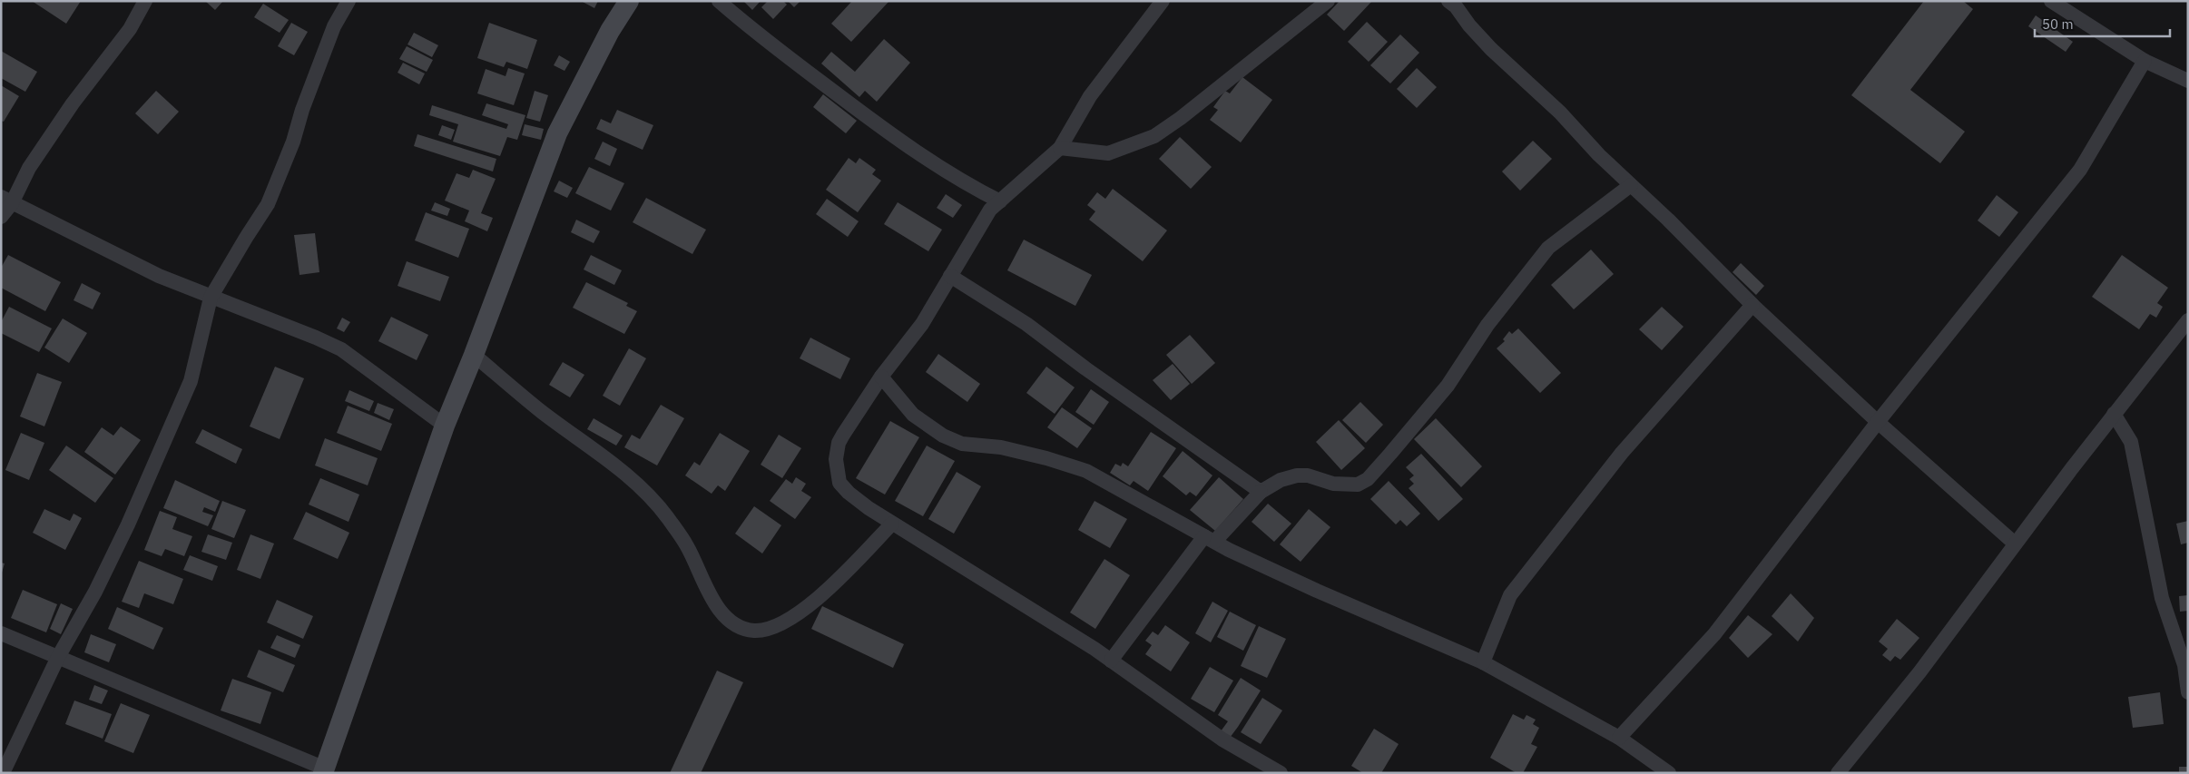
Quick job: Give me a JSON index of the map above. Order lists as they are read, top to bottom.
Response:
{
  "scale_bar": "50 m"
}
